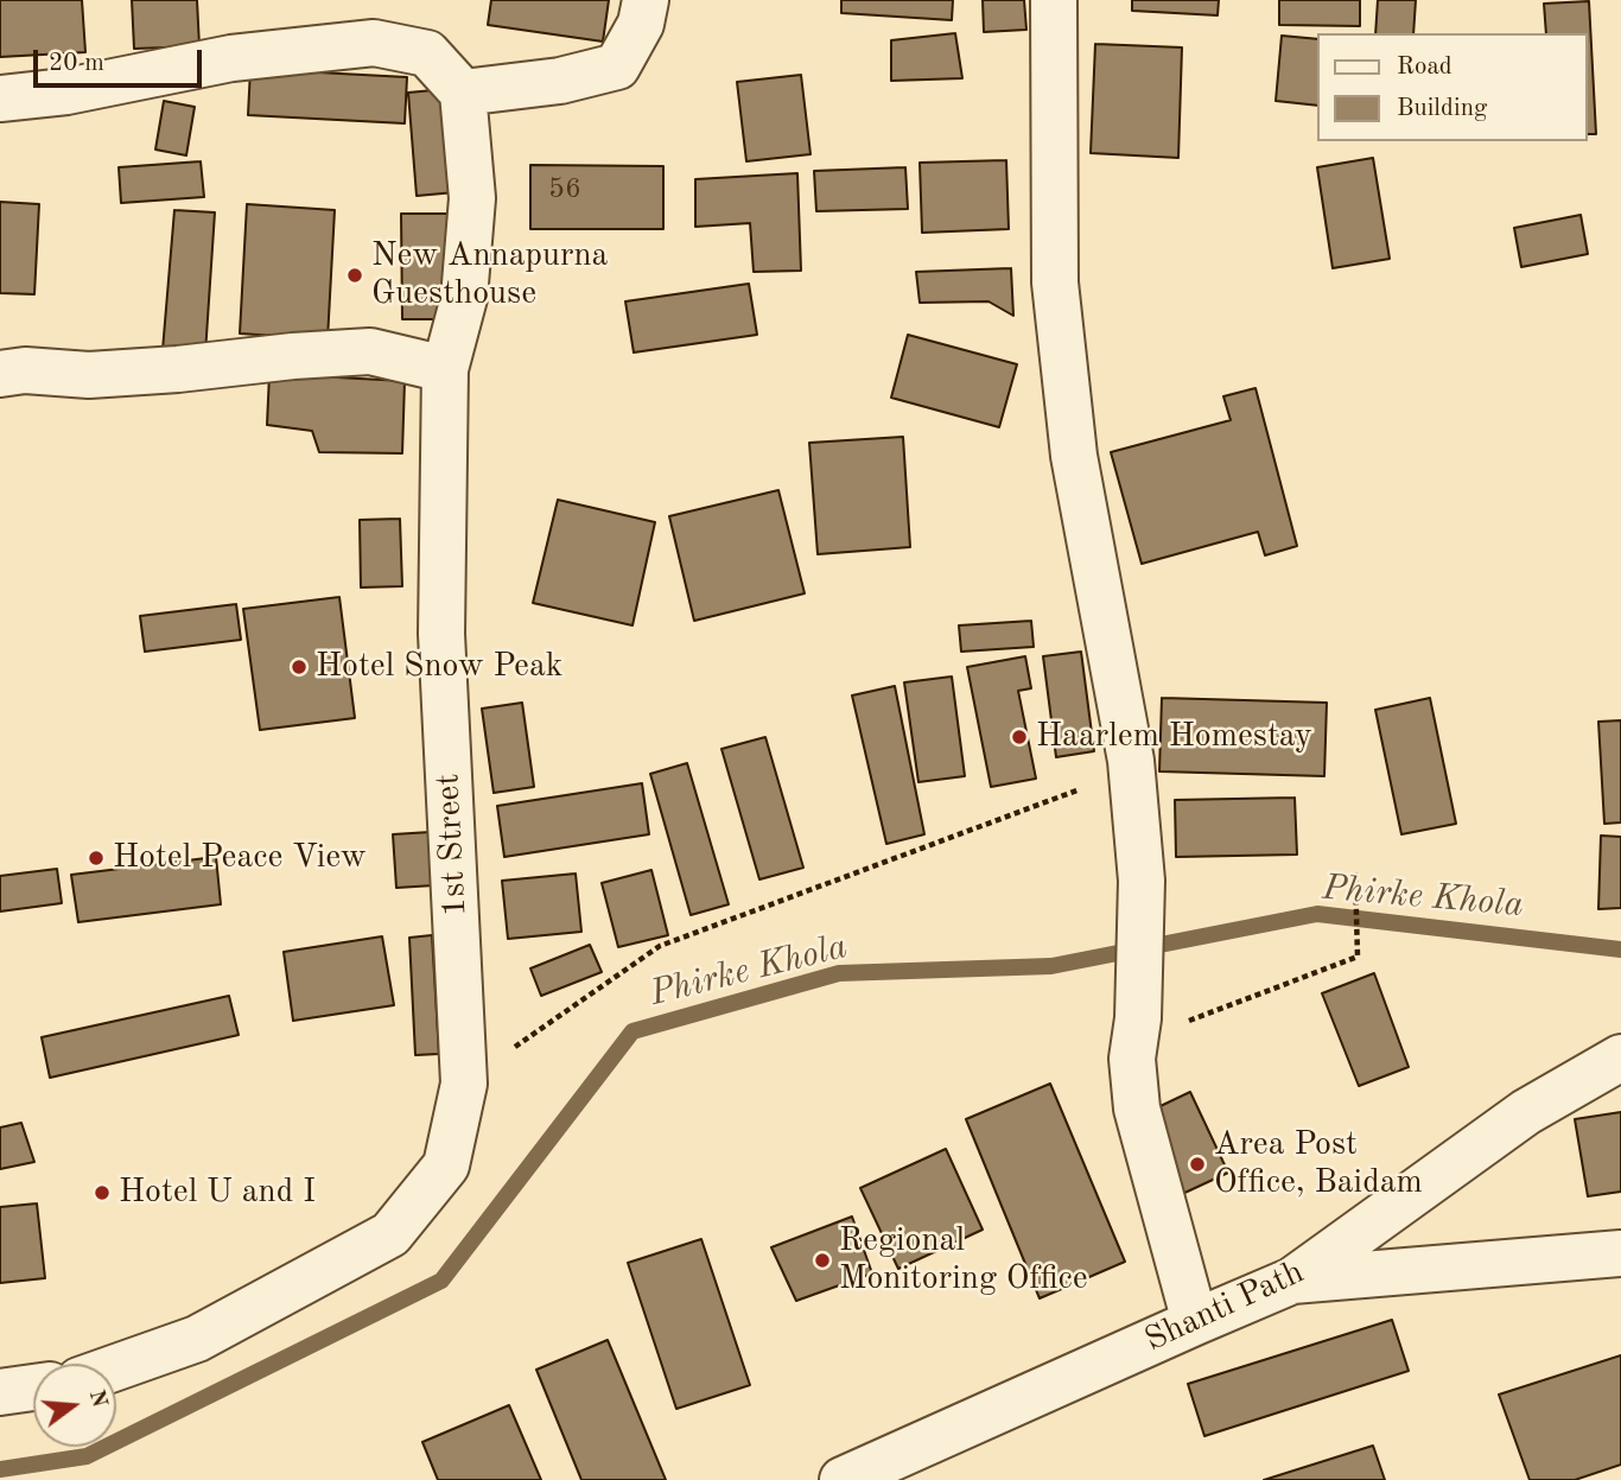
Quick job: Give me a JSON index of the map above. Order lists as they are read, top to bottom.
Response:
{
  "streets": {
    "street": ["1st Street", "Shanti Path"]
  },
  "water": ["Phirke Khola"],
  "places": [
    "New Annapurna Guesthouse",
    "Hotel Snow Peak",
    "Haarlem Homestay",
    "Hotel Peace View",
    "Area Post Office, Baidam",
    "Hotel U and I",
    "Regional Monitoring Office"
  ],
  "house_numbers": ["56"],
  "legend": ["Road", "Building"],
  "scale_bar": "20 m",
  "north": "right"
}
